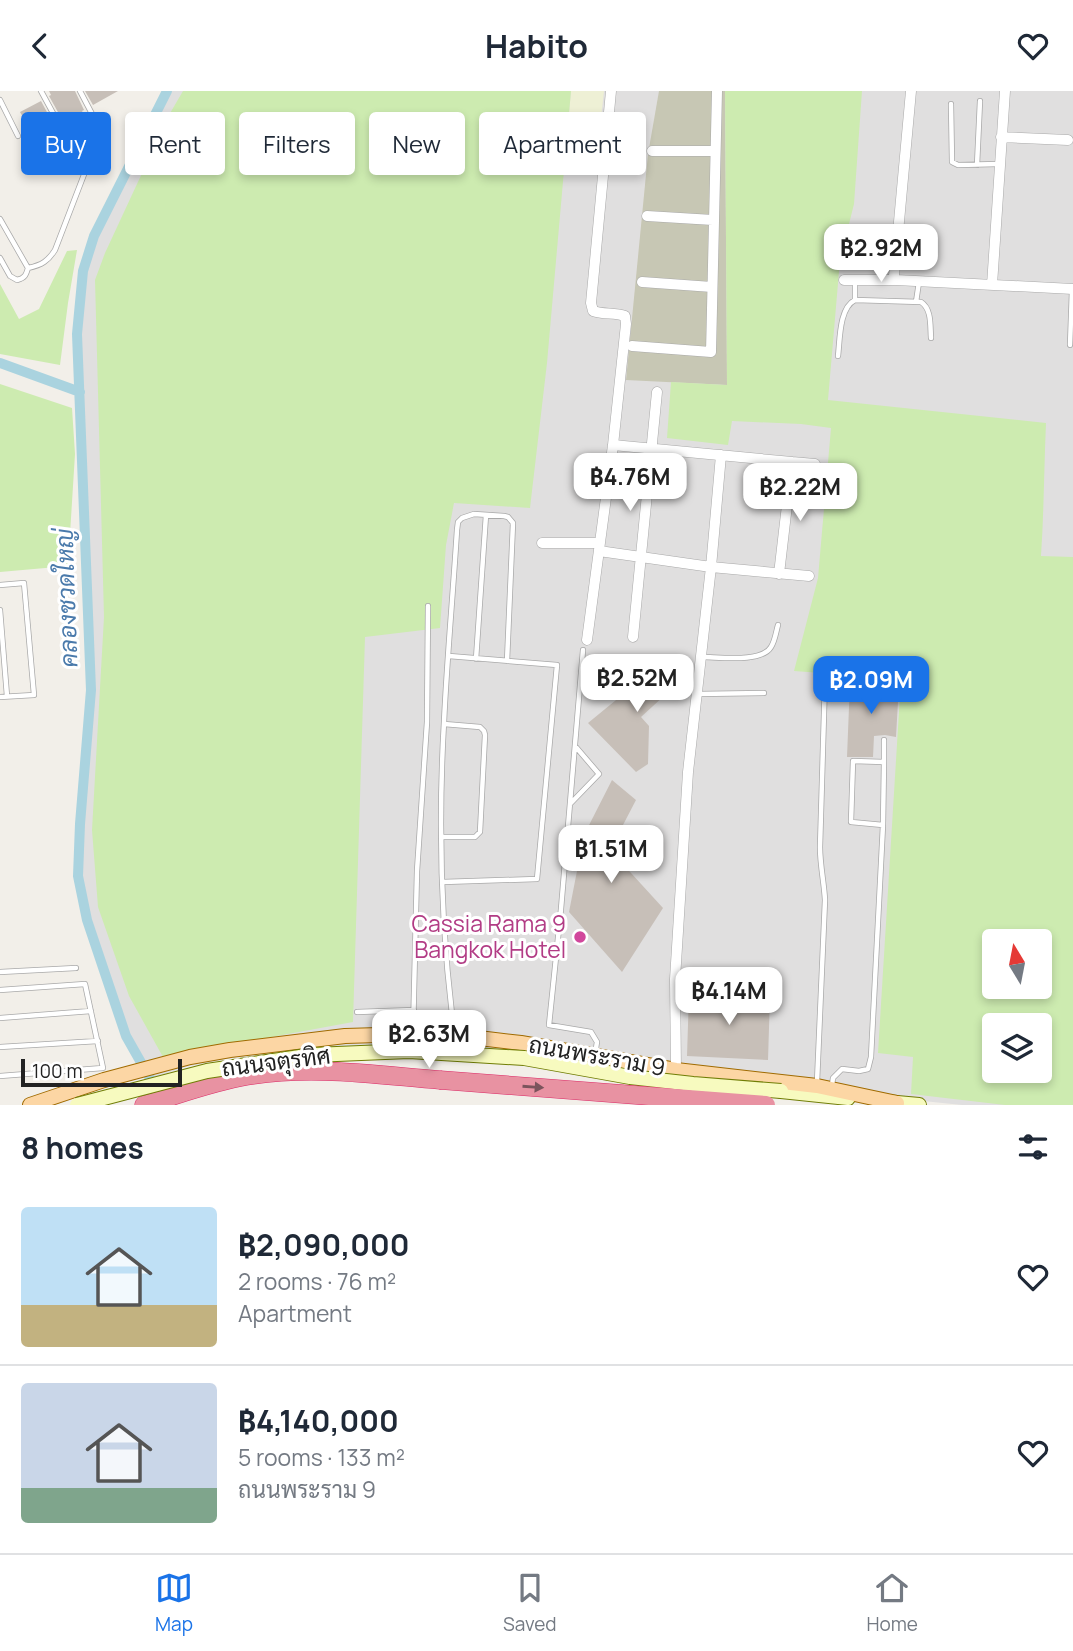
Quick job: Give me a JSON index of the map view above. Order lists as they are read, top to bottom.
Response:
{
  "streets": {
    "main road": ["ถนนพระราม 9", "ถนนจตุรทิศ"]
  },
  "crossings": [
    ["ถนนพระราม 9", "ถนนจตุรทิศ"]
  ],
  "water": ["คลองชวดใหญ่"],
  "places": ["Cassia Rama 9 Bangkok Hotel"],
  "scale_bar": "100 m",
  "north": "top",
  "page": {
    "header": "Habito",
    "chip": [
      "Buy",
      "Rent",
      "Filters",
      "New",
      "Apartment"
    ],
    "price": [
      "฿2.92M",
      "฿4.76M",
      "฿2.22M",
      "฿2.52M",
      "฿2.09M",
      "฿1.51M",
      "฿4.14M",
      "฿2.63M"
    ],
    "scale": "100 m",
    "heading": "8 homes",
    "list": [
      {
        "name": "฿2,090,000",
        "note": "2 rooms · 76 m² · Apartment"
      },
      {
        "name": "฿4,140,000",
        "note": "5 rooms · 133 m² · ถนนพระราม 9"
      }
    ],
    "tabs": ["Map", "Saved", "Home"]
  }
}
